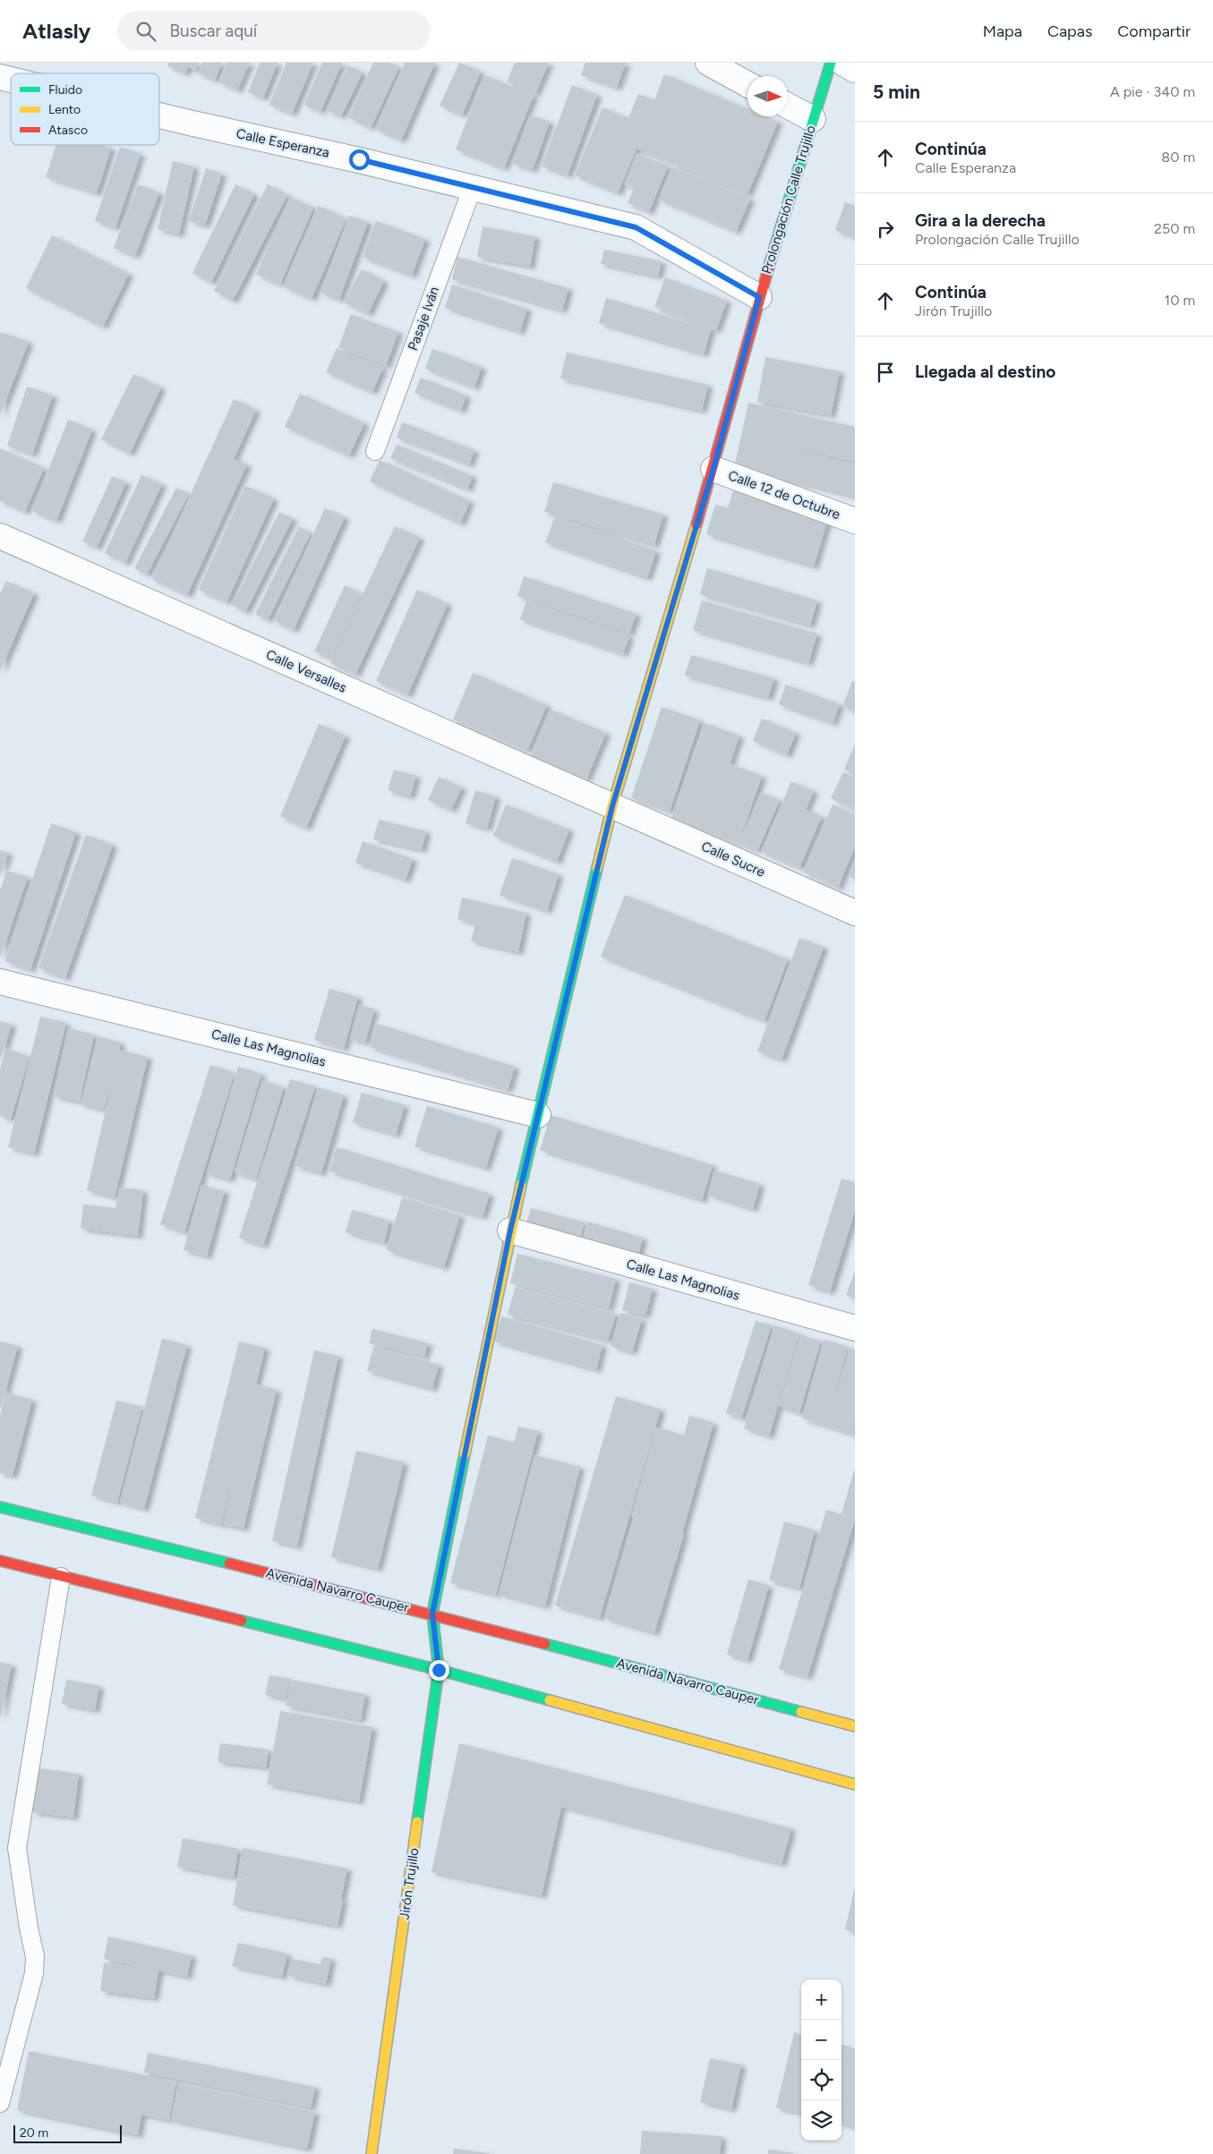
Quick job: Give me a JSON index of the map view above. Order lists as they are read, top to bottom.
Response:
{
  "streets": {
    "street": [
      "Calle Esperanza",
      "Prolongación Calle Trujillo",
      "Calle 12 de Octubre",
      "Calle Versalles",
      "Calle Sucre",
      "Calle Las Magnolias",
      "Avenida Navarro Cauper",
      "Jirón Trujillo"
    ],
    "lane": ["Pasaje Iván"]
  },
  "crossings": [
    ["Calle Esperanza", "Prolongación Calle Trujillo"],
    ["Calle Esperanza", "Pasaje Iván"],
    ["Prolongación Calle Trujillo", "Calle 12 de Octubre"],
    ["Prolongación Calle Trujillo", "Calle Versalles"],
    ["Prolongación Calle Trujillo", "Calle Sucre"],
    ["Prolongación Calle Trujillo", "Calle Las Magnolias"],
    ["Prolongación Calle Trujillo", "Avenida Navarro Cauper"],
    ["Prolongación Calle Trujillo", "Jirón Trujillo"],
    ["Calle Versalles", "Calle Sucre"],
    ["Avenida Navarro Cauper", "Jirón Trujillo"]
  ],
  "legend": ["Fluido", "Lento", "Atasco"],
  "scale_bar": "20 m",
  "north": "right",
  "page": {
    "header": "Atlasly",
    "search": "Buscar aquí",
    "nav": ["Mapa", "Capas", "Compartir"],
    "heading": ["5 min", "A pie · 340 m"],
    "list": [
      ["Continúa", "Calle Esperanza", "80 m"],
      ["Gira a la derecha", "Prolongación Calle Trujillo", "250 m"],
      ["Continúa", "Jirón Trujillo", "10 m"],
      "Llegada al destino"
    ],
    "map_buttons": ["+", "−"],
    "scale": "20 m"
  }
}
